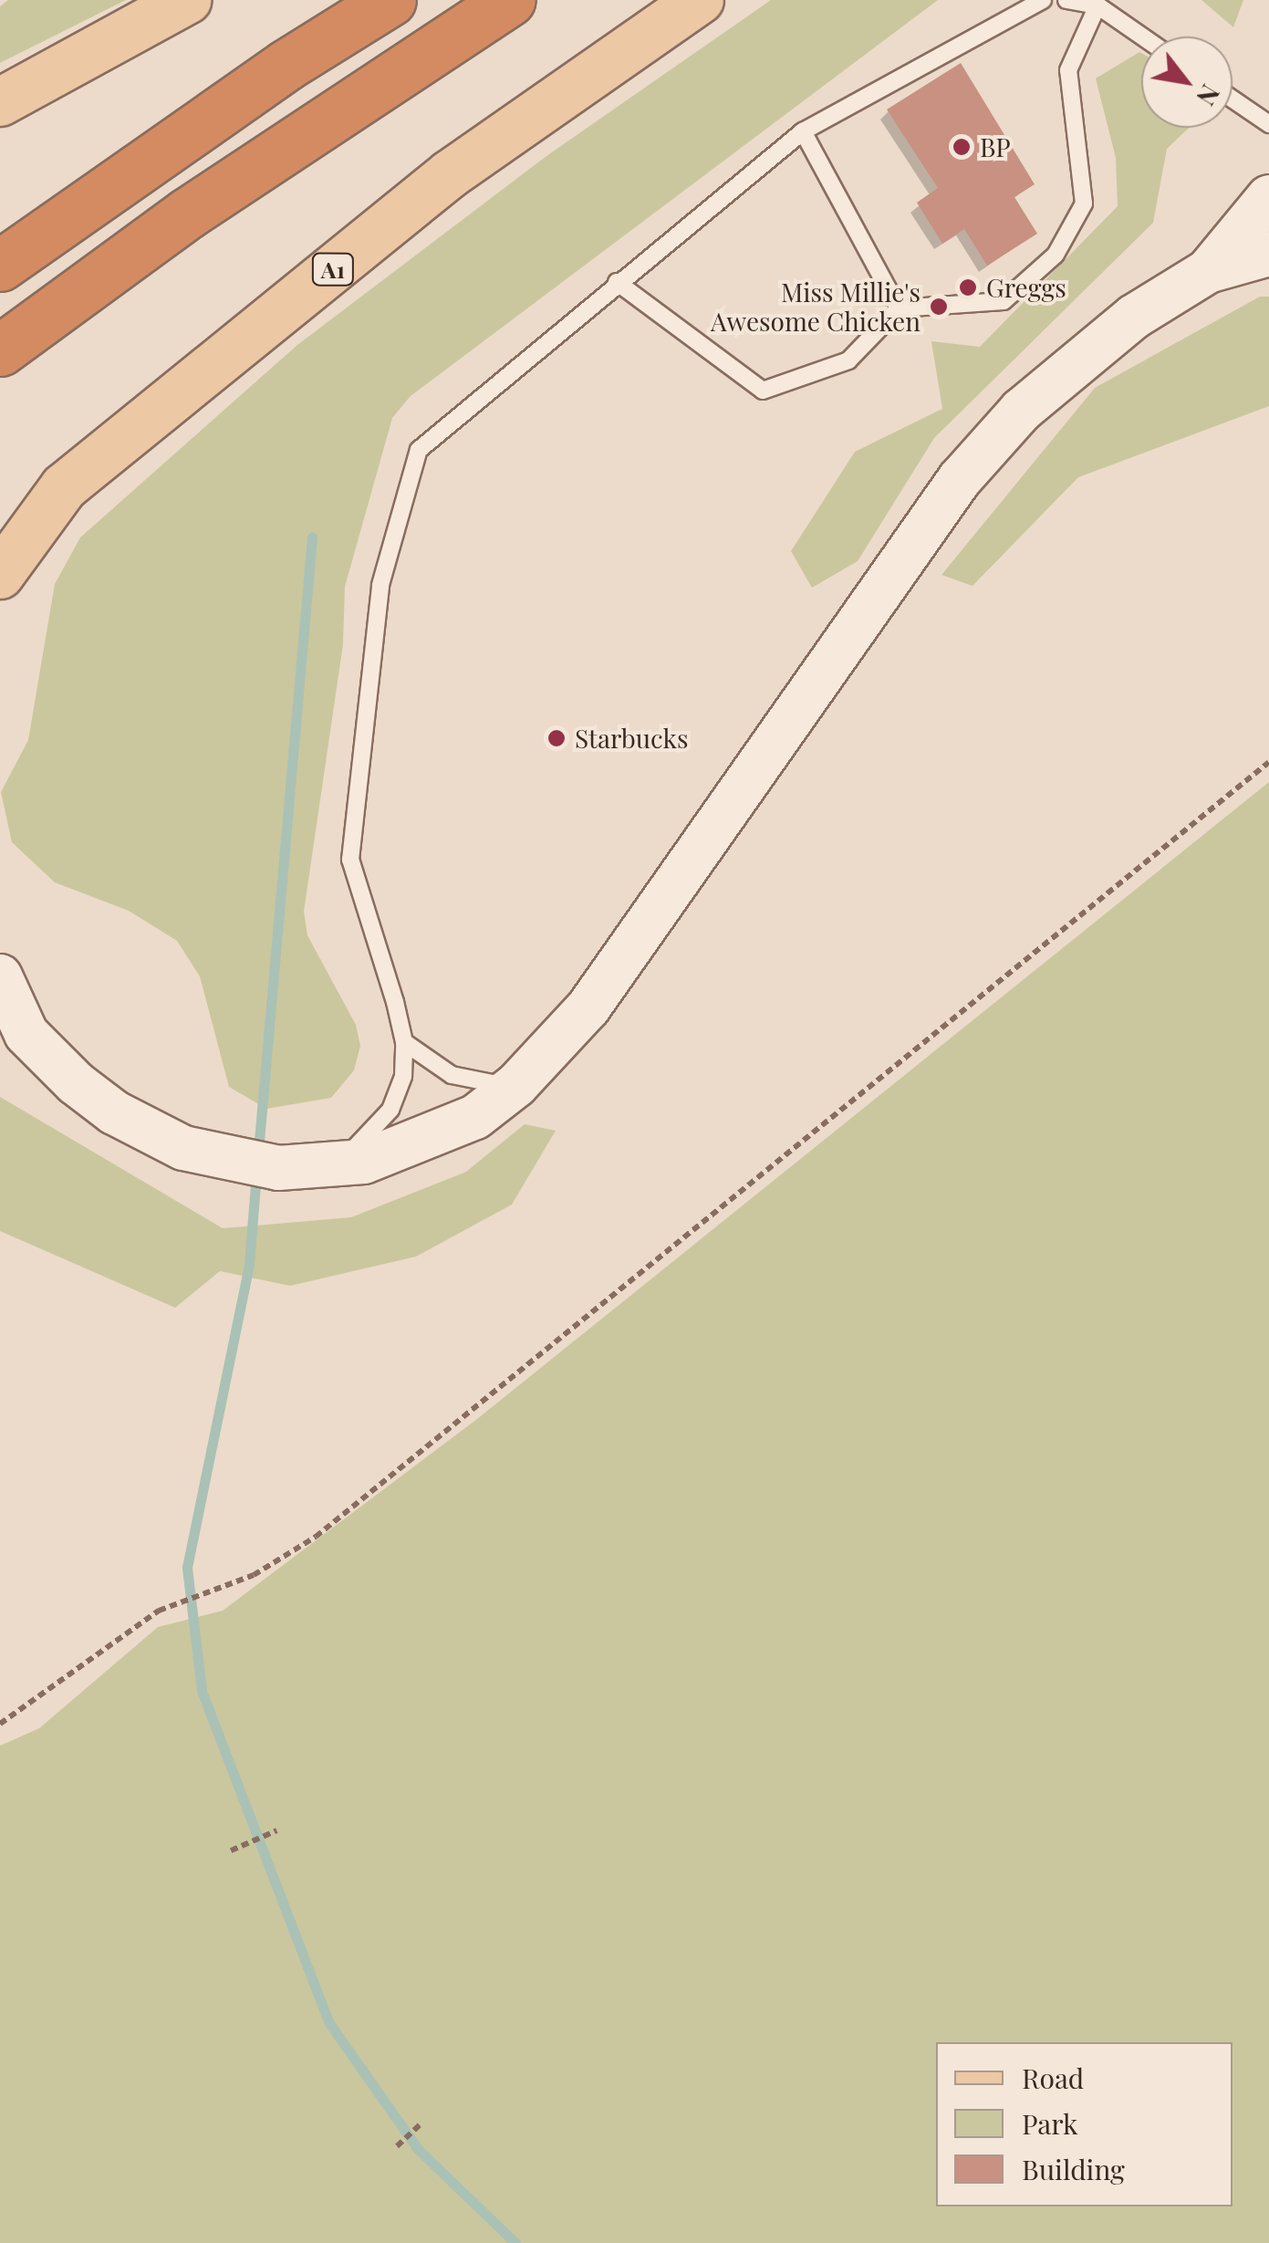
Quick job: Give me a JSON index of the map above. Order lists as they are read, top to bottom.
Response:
{
  "streets": {
    "main road": ["A1"]
  },
  "places": [
    "BP",
    "Greggs",
    "Miss Millie's Awesome Chicken",
    "Starbucks"
  ],
  "legend": ["Road", "Park", "Building"],
  "north": "bottom right"
}
